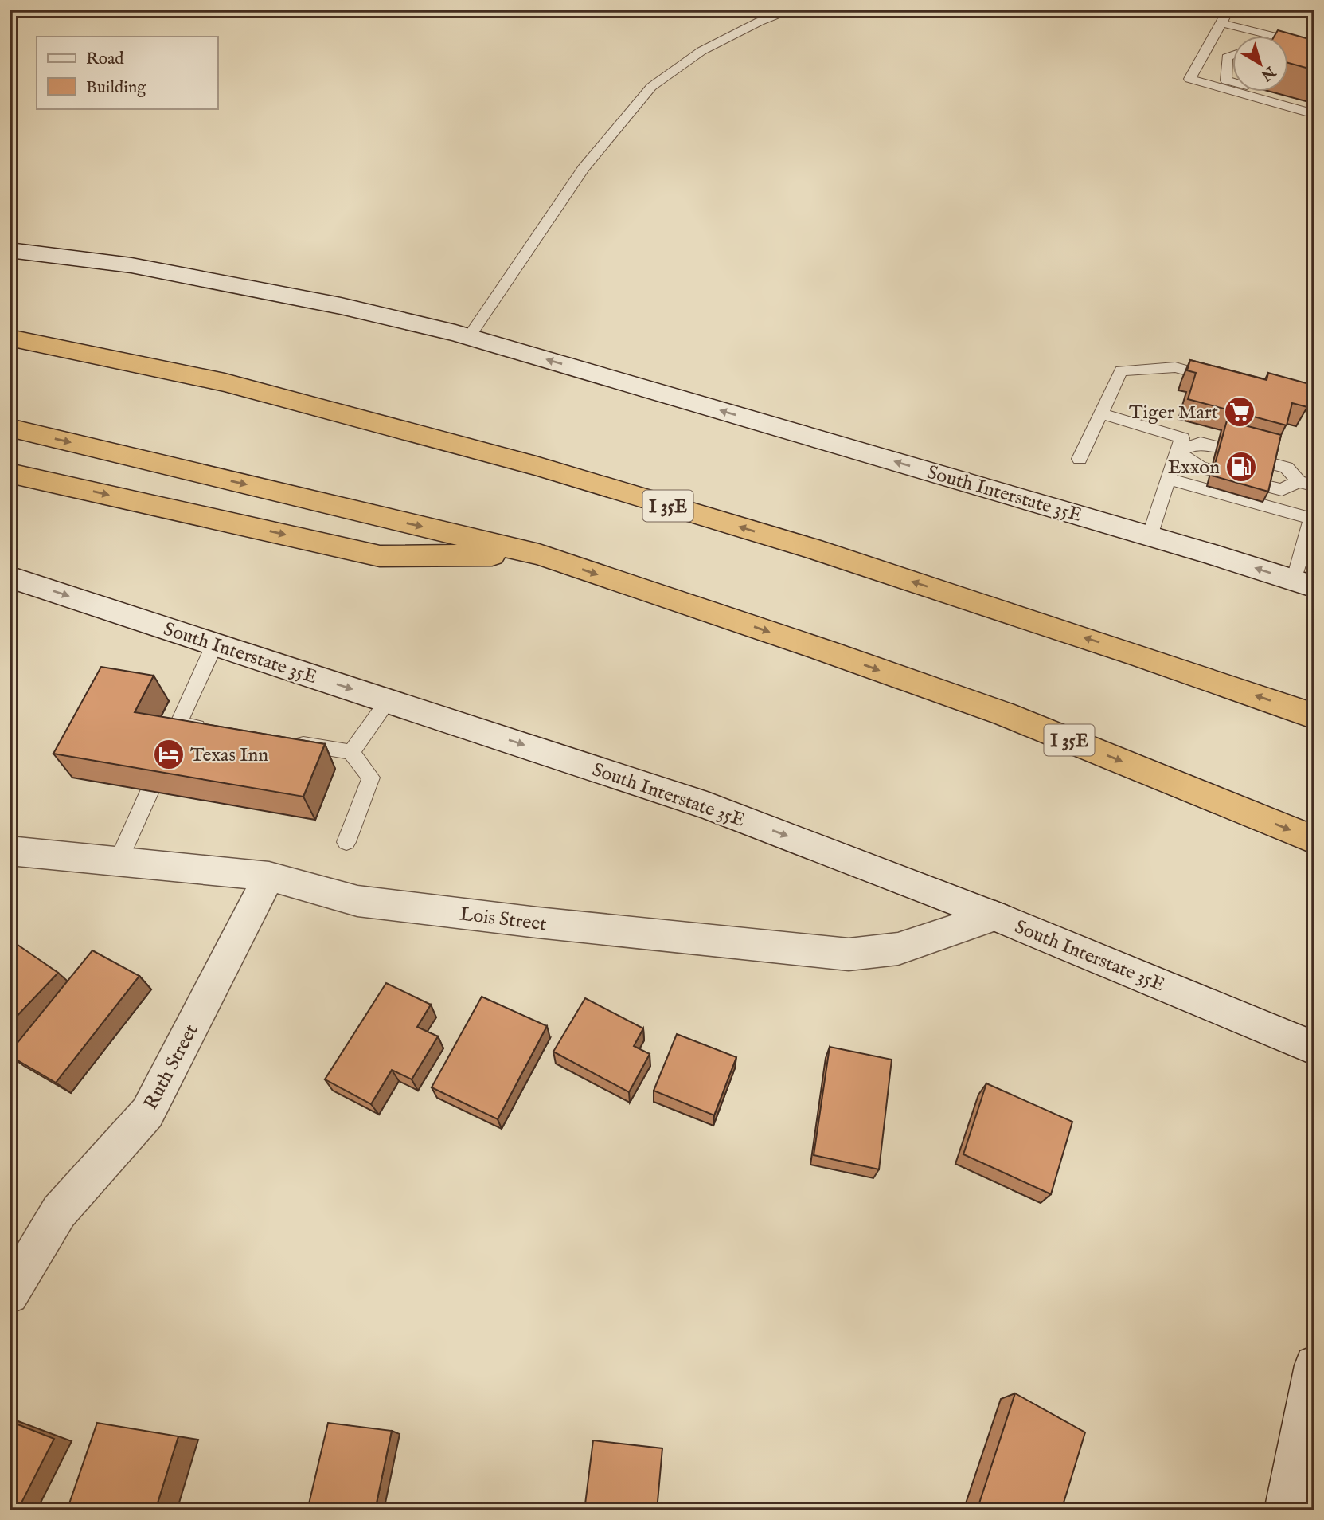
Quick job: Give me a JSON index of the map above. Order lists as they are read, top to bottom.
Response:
{
  "streets": {
    "highway": ["I 35E"],
    "main road": ["South Interstate 35E", "Lois Street", "Ruth Street"]
  },
  "crossings": [
    ["South Interstate 35E", "Lois Street"],
    ["Lois Street", "Ruth Street"]
  ],
  "places": {
    "supermarket": ["Tiger Mart"],
    "fuel station": ["Exxon"],
    "hotel": ["Texas Inn"]
  },
  "legend": ["Road", "Building"],
  "north": "bottom right"
}
